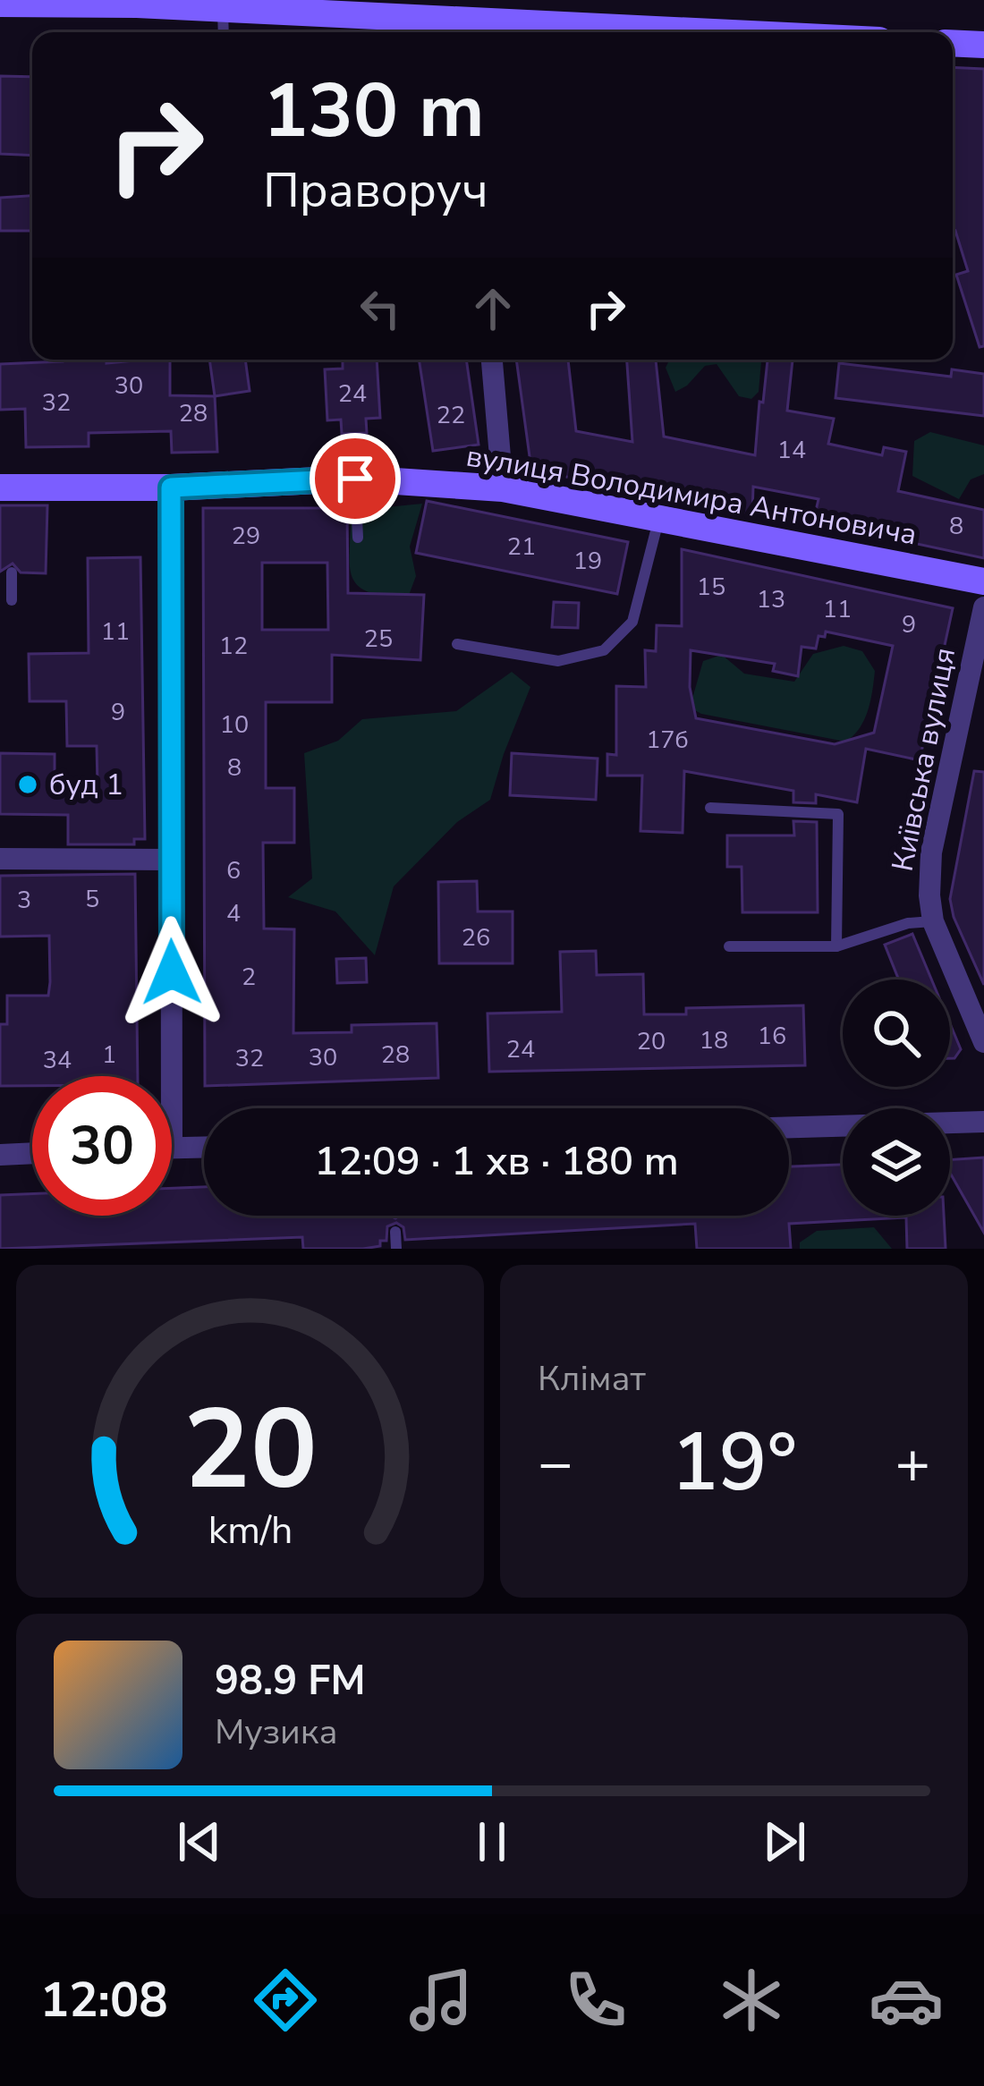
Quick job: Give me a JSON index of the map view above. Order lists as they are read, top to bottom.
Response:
{
  "streets": {
    "main road": ["вулиця Володимира Антоновича"],
    "street": ["Київська вулиця"]
  },
  "places": ["буд 1"],
  "house_numbers": [
    "30",
    "24",
    "32",
    "28",
    "22",
    "14",
    "8",
    "29",
    "21",
    "19",
    "15",
    "13",
    "11",
    "9",
    "11",
    "25",
    "12",
    "9",
    "10",
    "17б",
    "8",
    "6",
    "5",
    "3",
    "4",
    "26",
    "2",
    "16",
    "18",
    "20",
    "24",
    "1",
    "28",
    "30",
    "32",
    "34"
  ],
  "page": {
    "turn": ["130 m", "Праворуч"],
    "limit": "30",
    "trip": "12:09 · 1 хв · 180 m",
    "tile": "Клімат",
    "heat": ["−", "19°", "+"],
    "song": ["98.9 FM", "Музика"],
    "tabs": "12:08",
    "gauge": ["20", "km/h"]
  }
}
